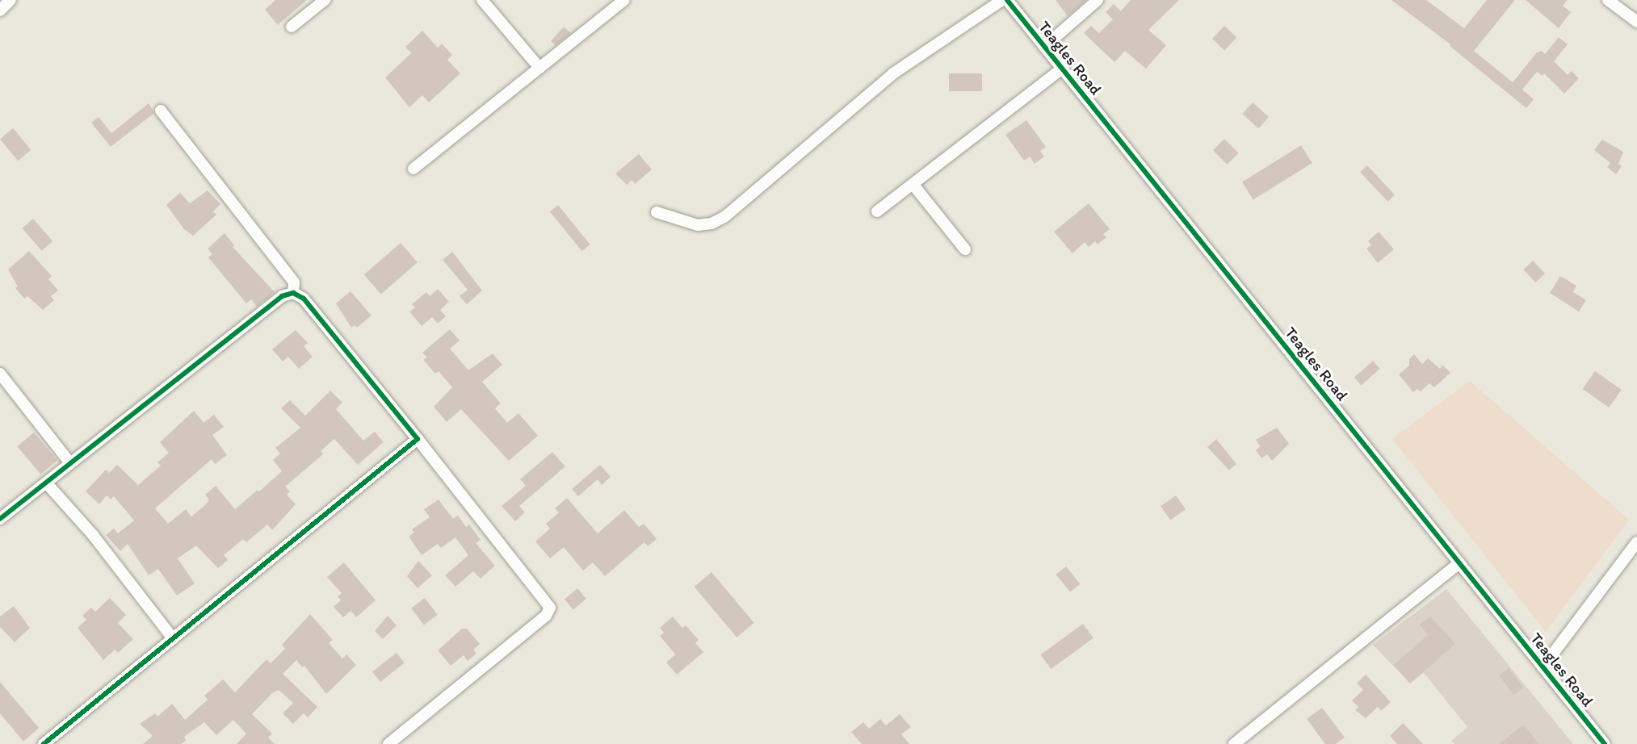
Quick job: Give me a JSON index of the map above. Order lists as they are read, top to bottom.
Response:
{
  "streets": {
    "street": ["Teagles Road"]
  }
}
